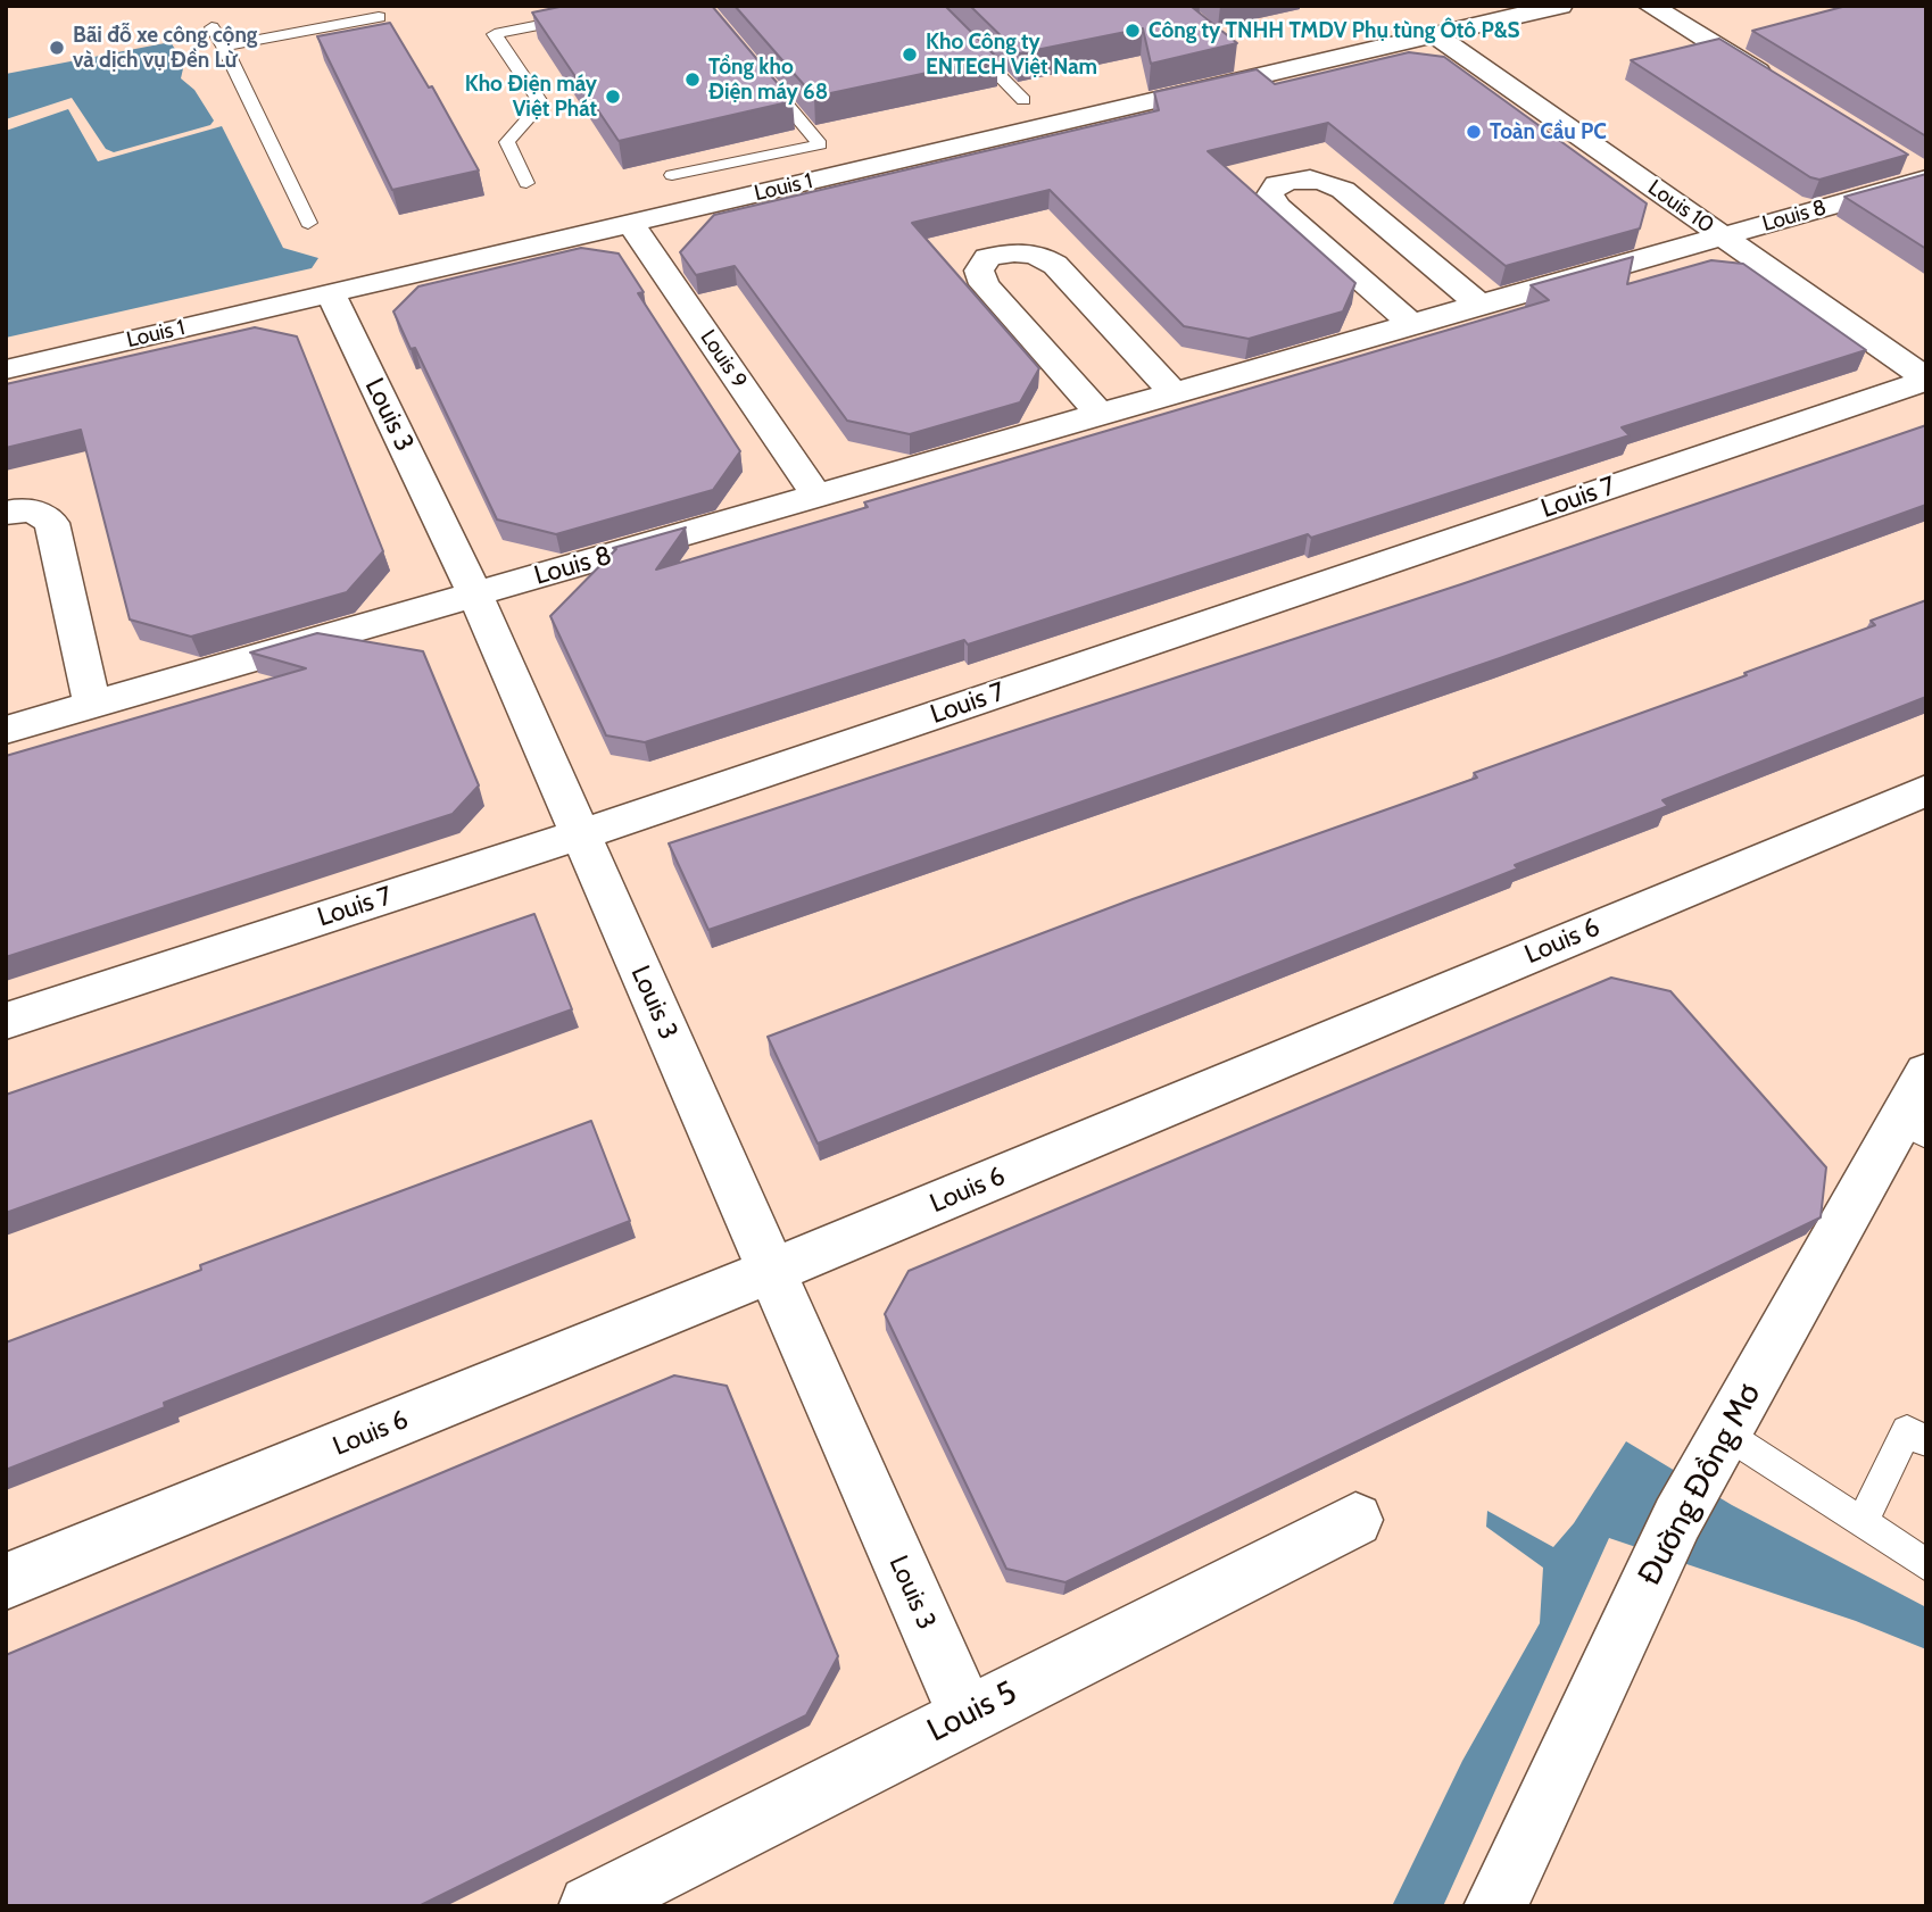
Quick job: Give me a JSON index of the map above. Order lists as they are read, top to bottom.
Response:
{
  "streets": {
    "street": [
      "Louis 1",
      "Louis 10",
      "Louis 8",
      "Louis 9",
      "Louis 3",
      "Louis 7",
      "Louis 6",
      "Đường Đồng Mơ",
      "Louis 5"
    ]
  },
  "crossings": [
    ["Louis 1", "Louis 10"],
    ["Louis 1", "Louis 9"],
    ["Louis 1", "Louis 3"],
    ["Louis 10", "Louis 8"],
    ["Louis 10", "Louis 7"],
    ["Louis 8", "Louis 9"],
    ["Louis 8", "Louis 3"],
    ["Louis 3", "Louis 7"],
    ["Louis 3", "Louis 6"],
    ["Louis 3", "Louis 5"]
  ],
  "places": [
    "Công ty TNHH TMDV Phụ tùng Ôtô P&S",
    "Bãi đỗ xe công cộng và dịch vụ Đền Lừ",
    "Kho Công ty ENTECH Việt Nam",
    "Tổng kho Điện máy 68",
    "Kho Điện máy Việt Phát",
    "Toàn Cầu PC"
  ]
}
